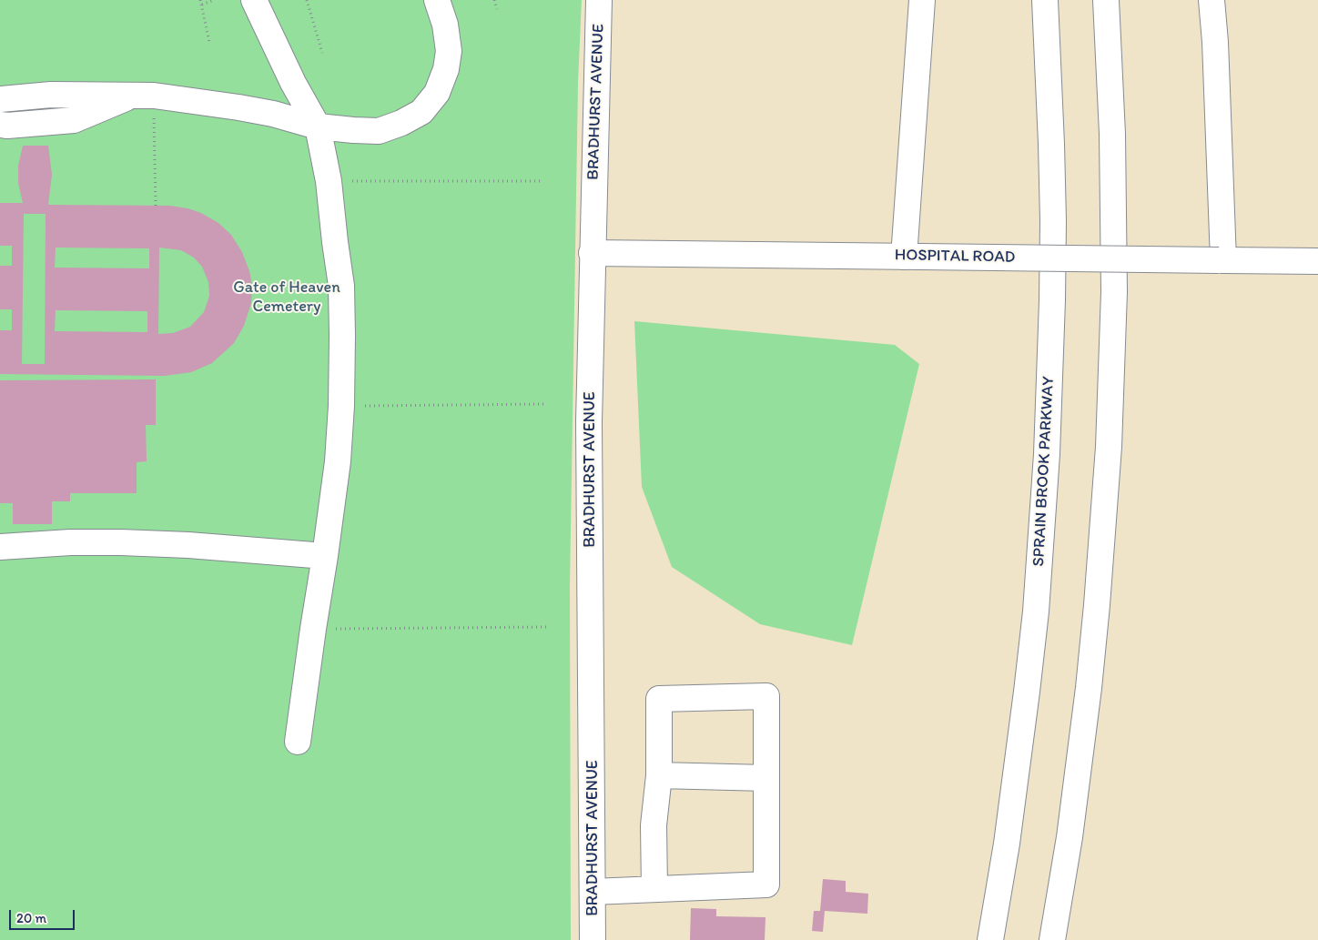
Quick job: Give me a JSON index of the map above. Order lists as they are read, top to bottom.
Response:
{
  "streets": {
    "main road": ["BRADHURST AVENUE", "HOSPITAL ROAD", "SPRAIN BROOK PARKWAY"]
  },
  "crossings": [
    ["BRADHURST AVENUE", "HOSPITAL ROAD"]
  ],
  "parks": ["Gate of Heaven Cemetery"],
  "scale_bar": "20 m"
}
